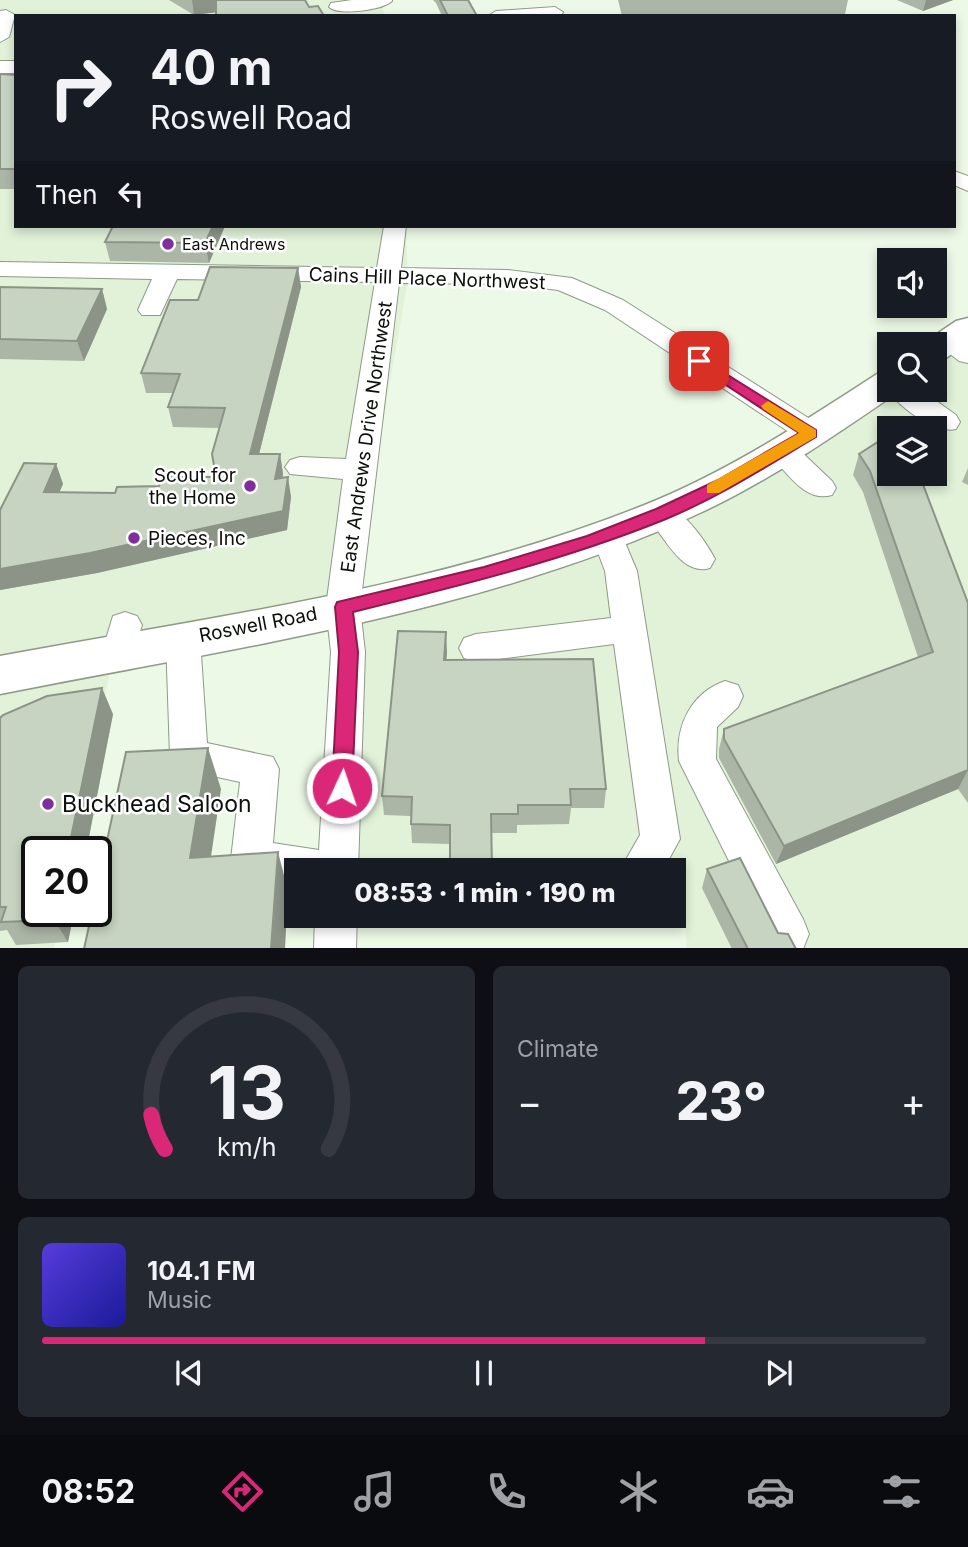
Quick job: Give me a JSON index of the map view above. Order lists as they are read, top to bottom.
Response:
{
  "streets": {
    "main road": ["Roswell Road"],
    "street": ["Cains Hill Place Northwest", "East Andrews Drive Northwest"]
  },
  "crossings": [
    ["Cains Hill Place Northwest", "East Andrews Drive Northwest"],
    ["Cains Hill Place Northwest", "Roswell Road"],
    ["East Andrews Drive Northwest", "Roswell Road"]
  ],
  "places": [
    "East Andrews",
    "Scout for the Home",
    "Pieces, Inc",
    "Buckhead Saloon"
  ],
  "page": {
    "turn": ["40 m", "Roswell Road"],
    "then": "Then",
    "limit": "20",
    "trip": "08:53 · 1 min · 190 m",
    "tile": "Climate",
    "heat": ["−", "23°", "+"],
    "song": ["104.1 FM", "Music"],
    "tabs": "08:52",
    "gauge": ["13", "km/h"]
  }
}
